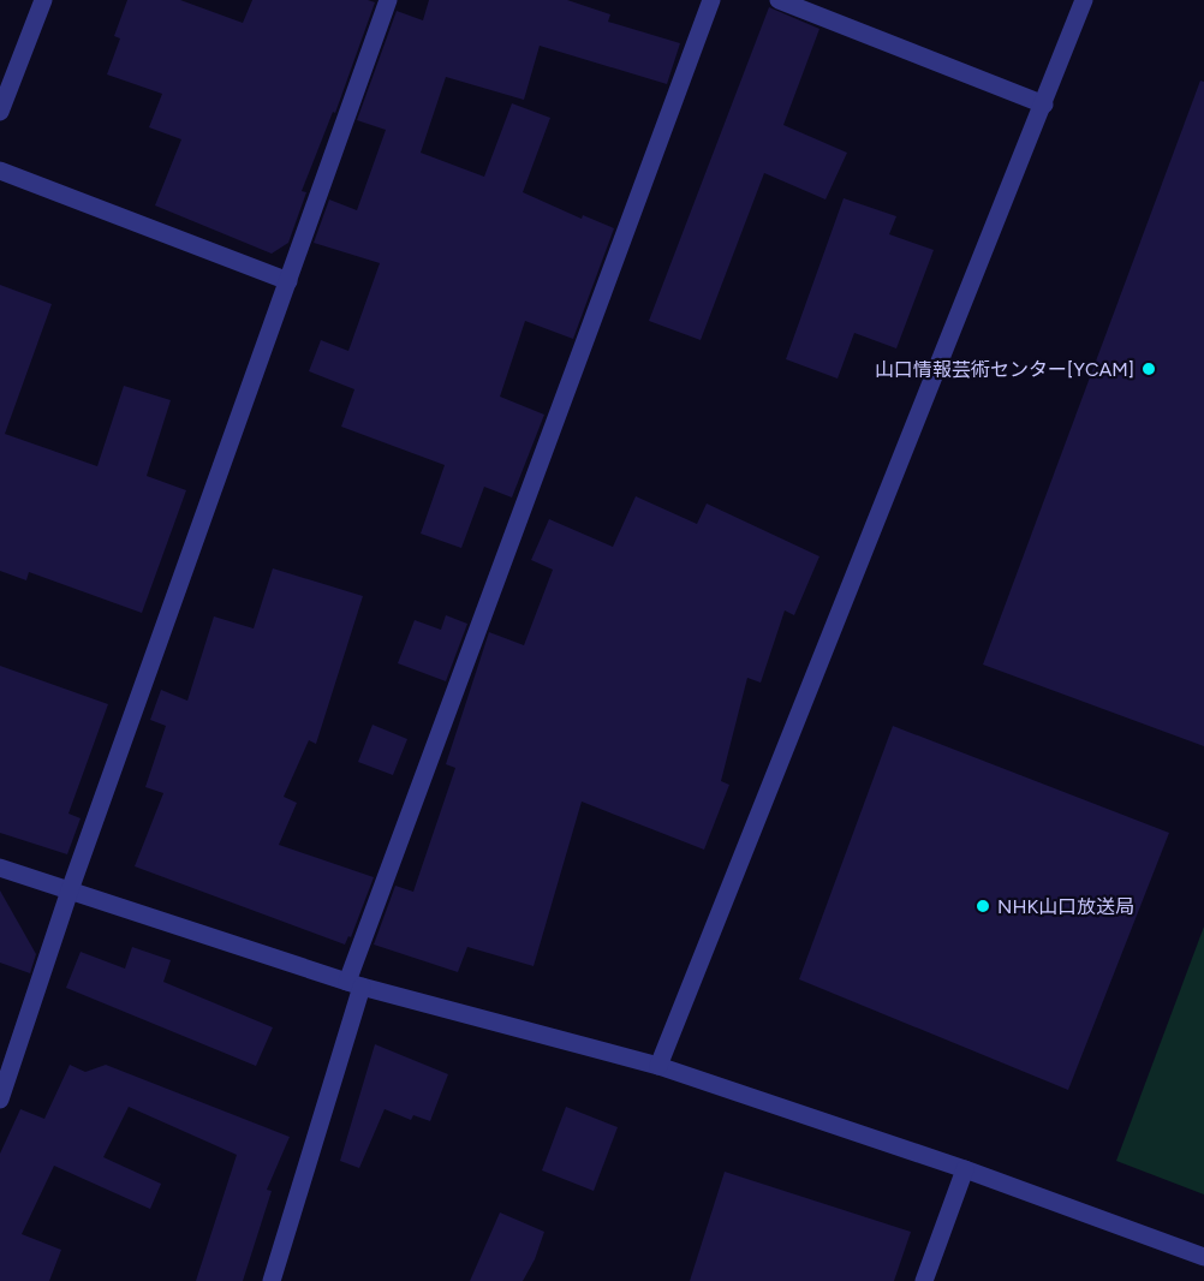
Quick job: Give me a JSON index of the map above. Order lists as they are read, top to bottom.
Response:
{
  "places": ["山口情報芸術センター[YCAM]", "NHK山口放送局"]
}
